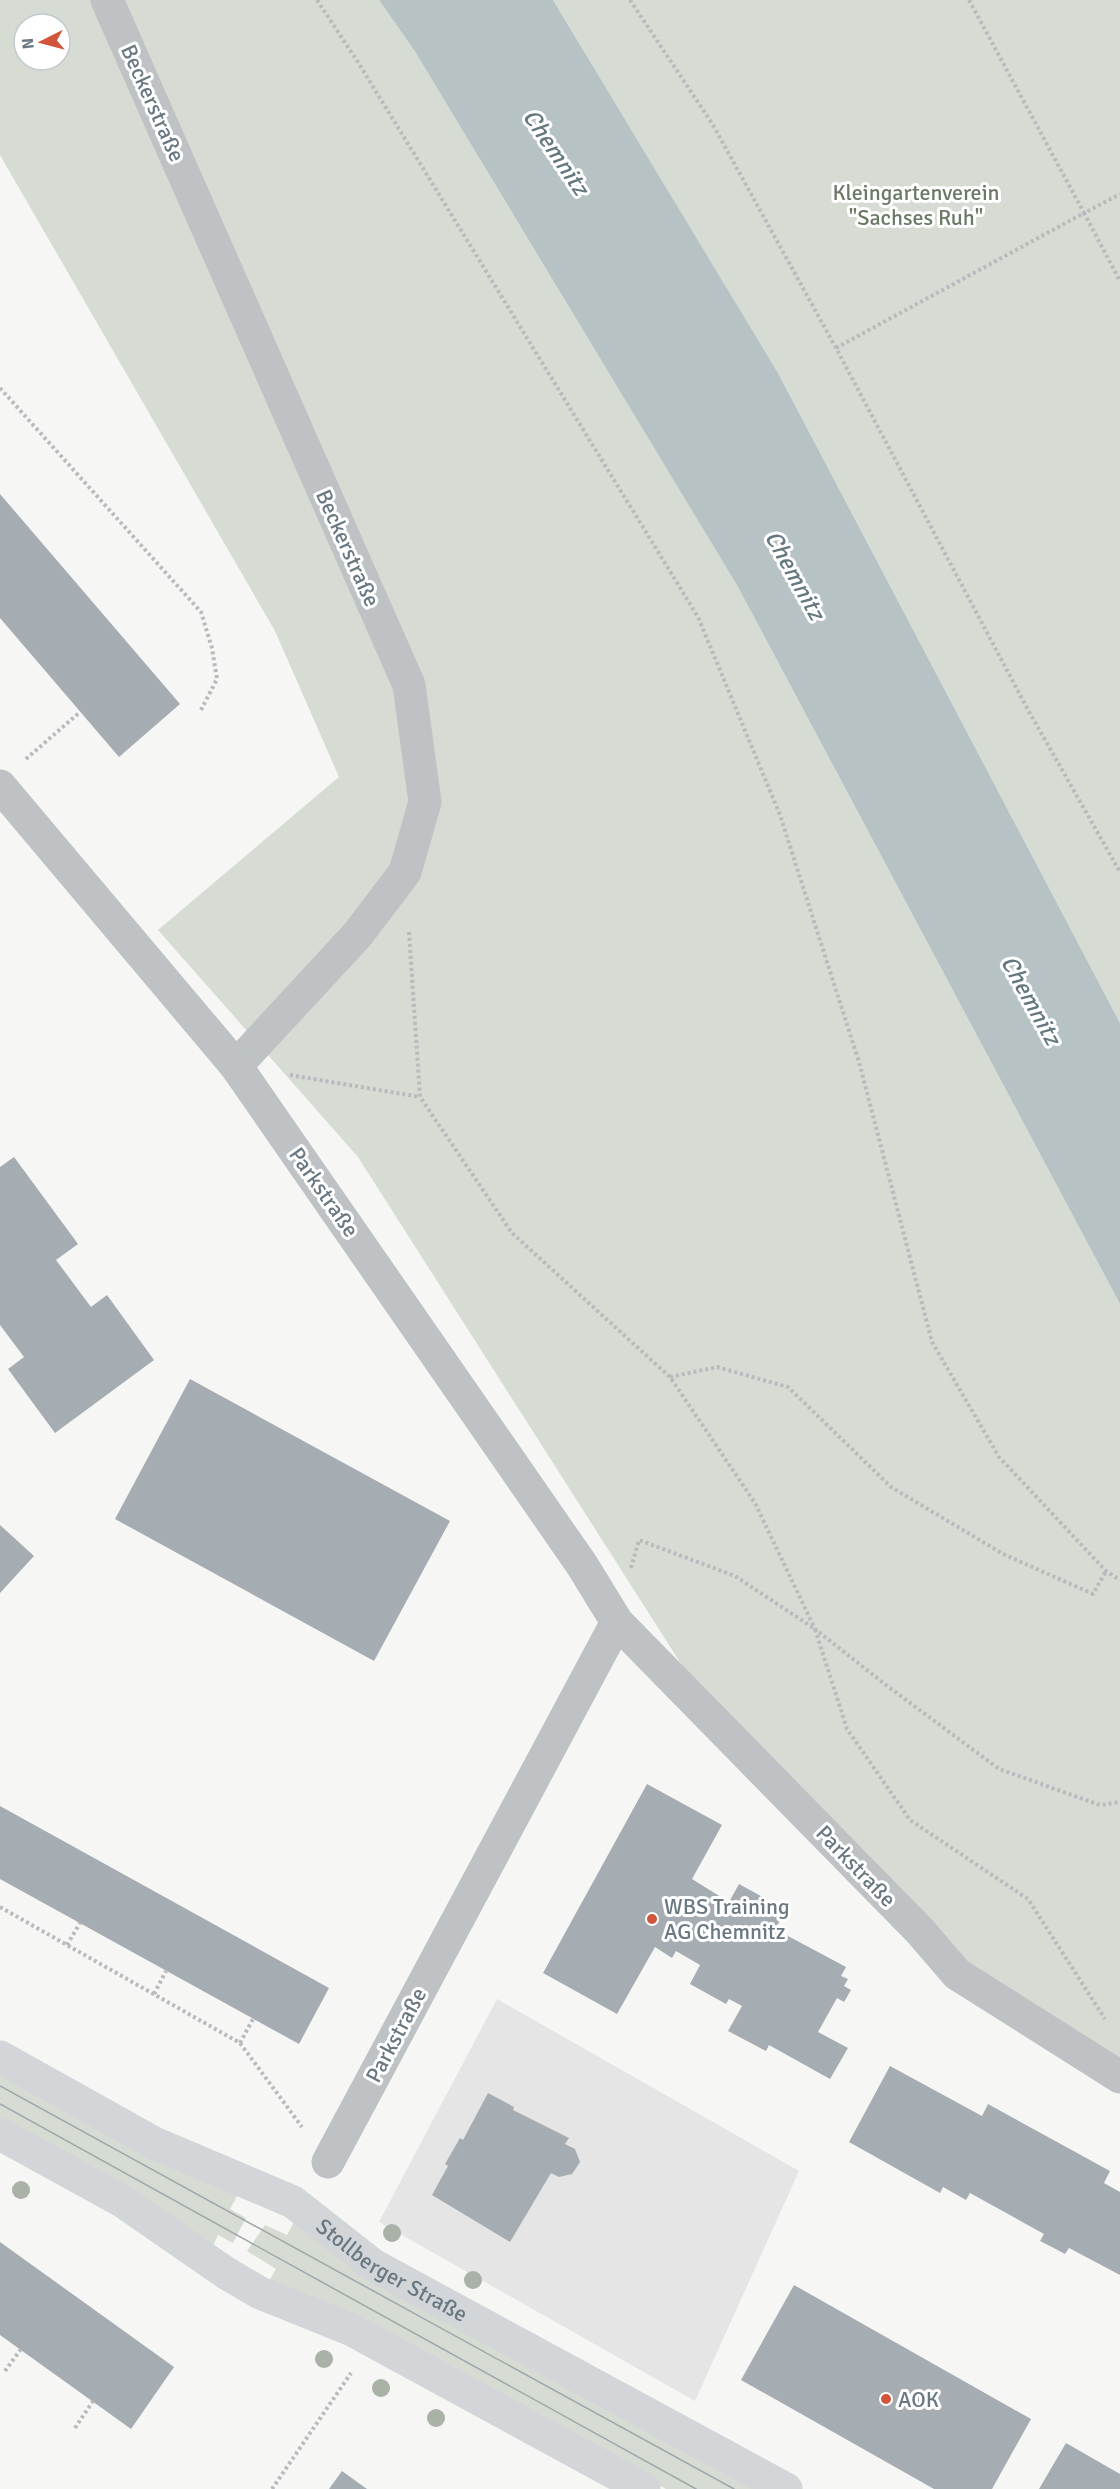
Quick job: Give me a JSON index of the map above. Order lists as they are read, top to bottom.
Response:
{
  "streets": {
    "main road": ["Stollberger Straße"],
    "street": ["Beckerstraße", "Parkstraße"]
  },
  "crossings": [
    ["Beckerstraße", "Parkstraße"]
  ],
  "water": ["Chemnitz"],
  "parks": ["Kleingartenverein \"Sachses Ruh\""],
  "places": ["WBS Training AG Chemnitz", "AOK"],
  "north": "left"
}
